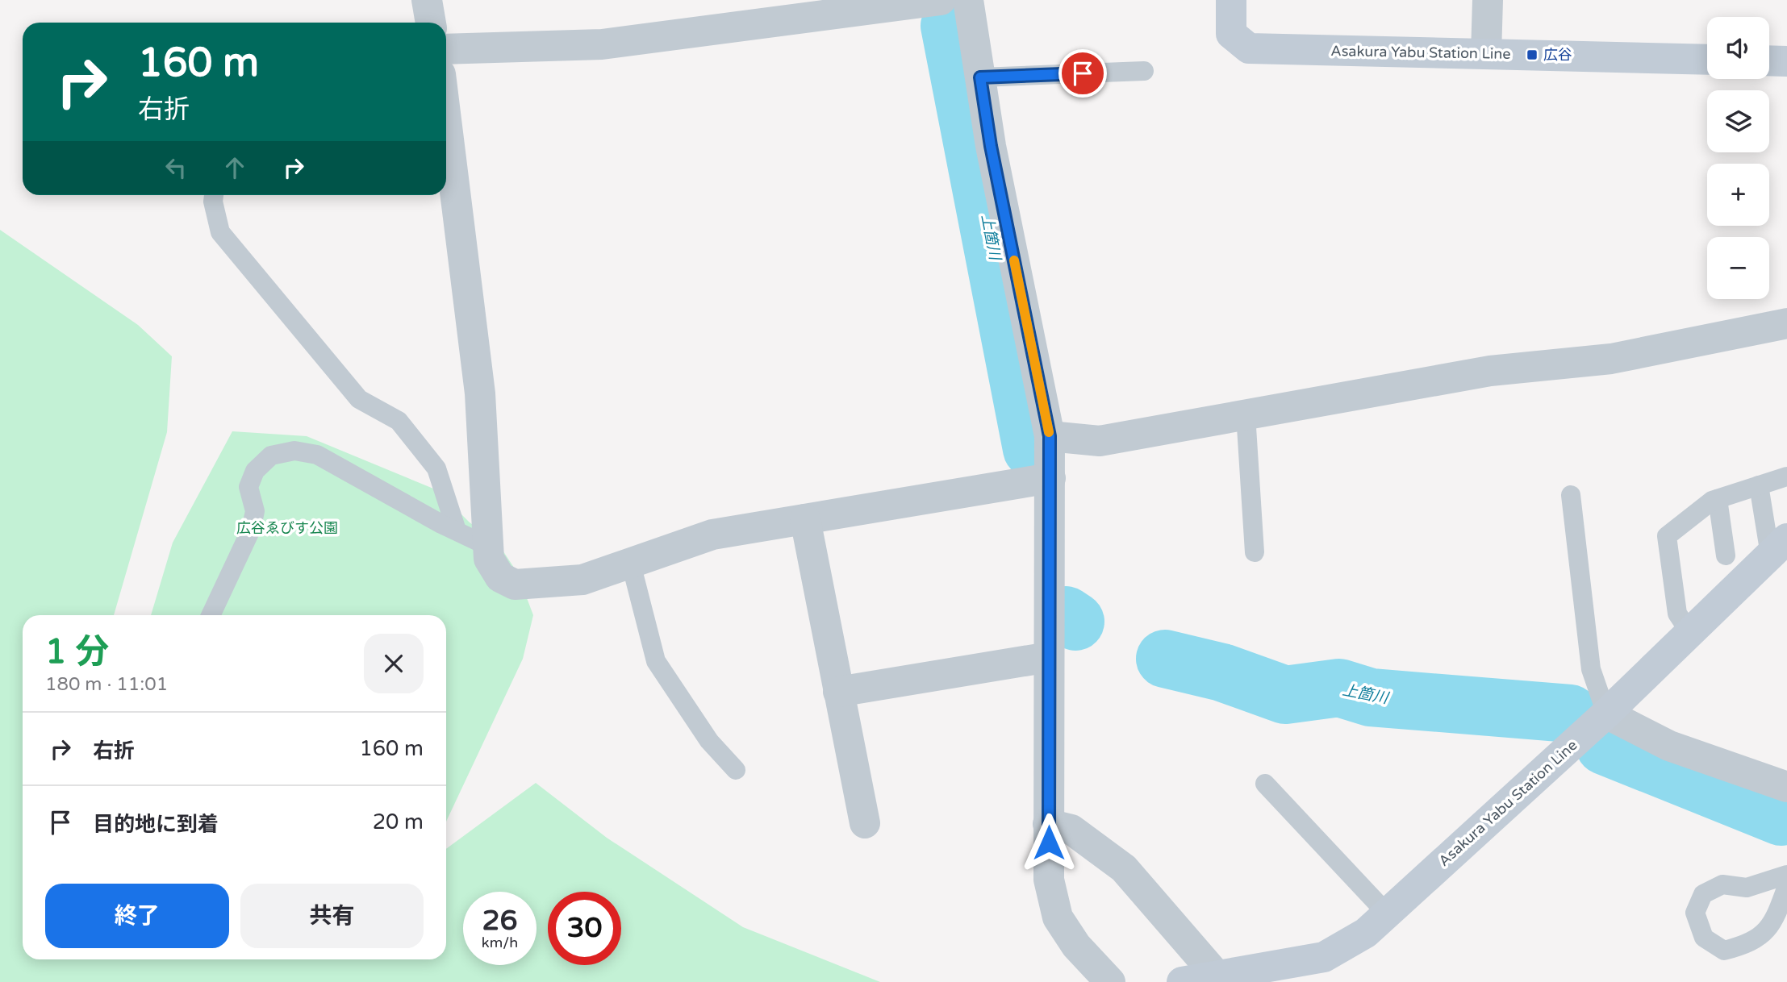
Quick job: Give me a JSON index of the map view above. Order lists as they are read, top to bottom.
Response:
{
  "streets": {
    "main road": ["Asakura Yabu Station Line"]
  },
  "water": ["上箇川"],
  "parks": ["広谷ゑびす公園"],
  "places": {
    "transit": ["広谷"]
  },
  "page": {
    "map_buttons": ["+", "−"],
    "turn": ["160 m", "右折"],
    "heading": ["1 分", "180 m · 11:01"],
    "list": [
      {
        "name": "右折",
        "value": "160 m"
      },
      {
        "name": "目的地に到着",
        "value": "20 m"
      }
    ],
    "buttons": ["終了", "共有"],
    "speed": "26 km/h",
    "limit": "30"
  }
}
